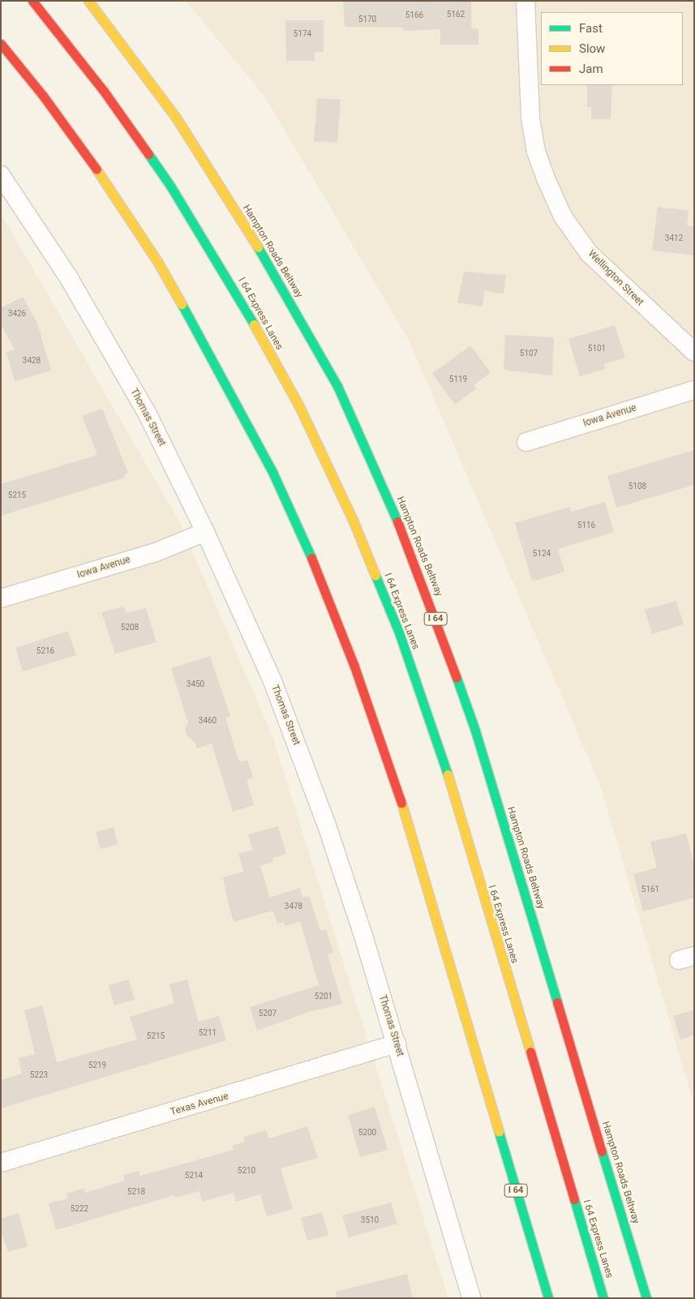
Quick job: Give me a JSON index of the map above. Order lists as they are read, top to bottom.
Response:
{
  "streets": {
    "highway": ["Hampton Roads Beltway", "I 64 Express Lanes", "I 64"],
    "street": [
      "Wellington Street",
      "Iowa Avenue",
      "Thomas Street",
      "Texas Avenue"
    ]
  },
  "crossings": [
    ["Iowa Avenue", "Thomas Street"],
    ["Thomas Street", "Texas Avenue"]
  ],
  "house_numbers": [
    "5162",
    "5166",
    "5170",
    "5174",
    "3412",
    "3426",
    "5101",
    "5107",
    "3428",
    "5119",
    "5108",
    "5215",
    "5116",
    "5124",
    "5208",
    "5216",
    "3450",
    "3460",
    "5161",
    "3478",
    "5201",
    "5207",
    "5211",
    "5215",
    "5219",
    "5223",
    "5200",
    "5210",
    "5214",
    "5218",
    "5222",
    "3510"
  ],
  "legend": ["Fast", "Slow", "Jam"]
}
